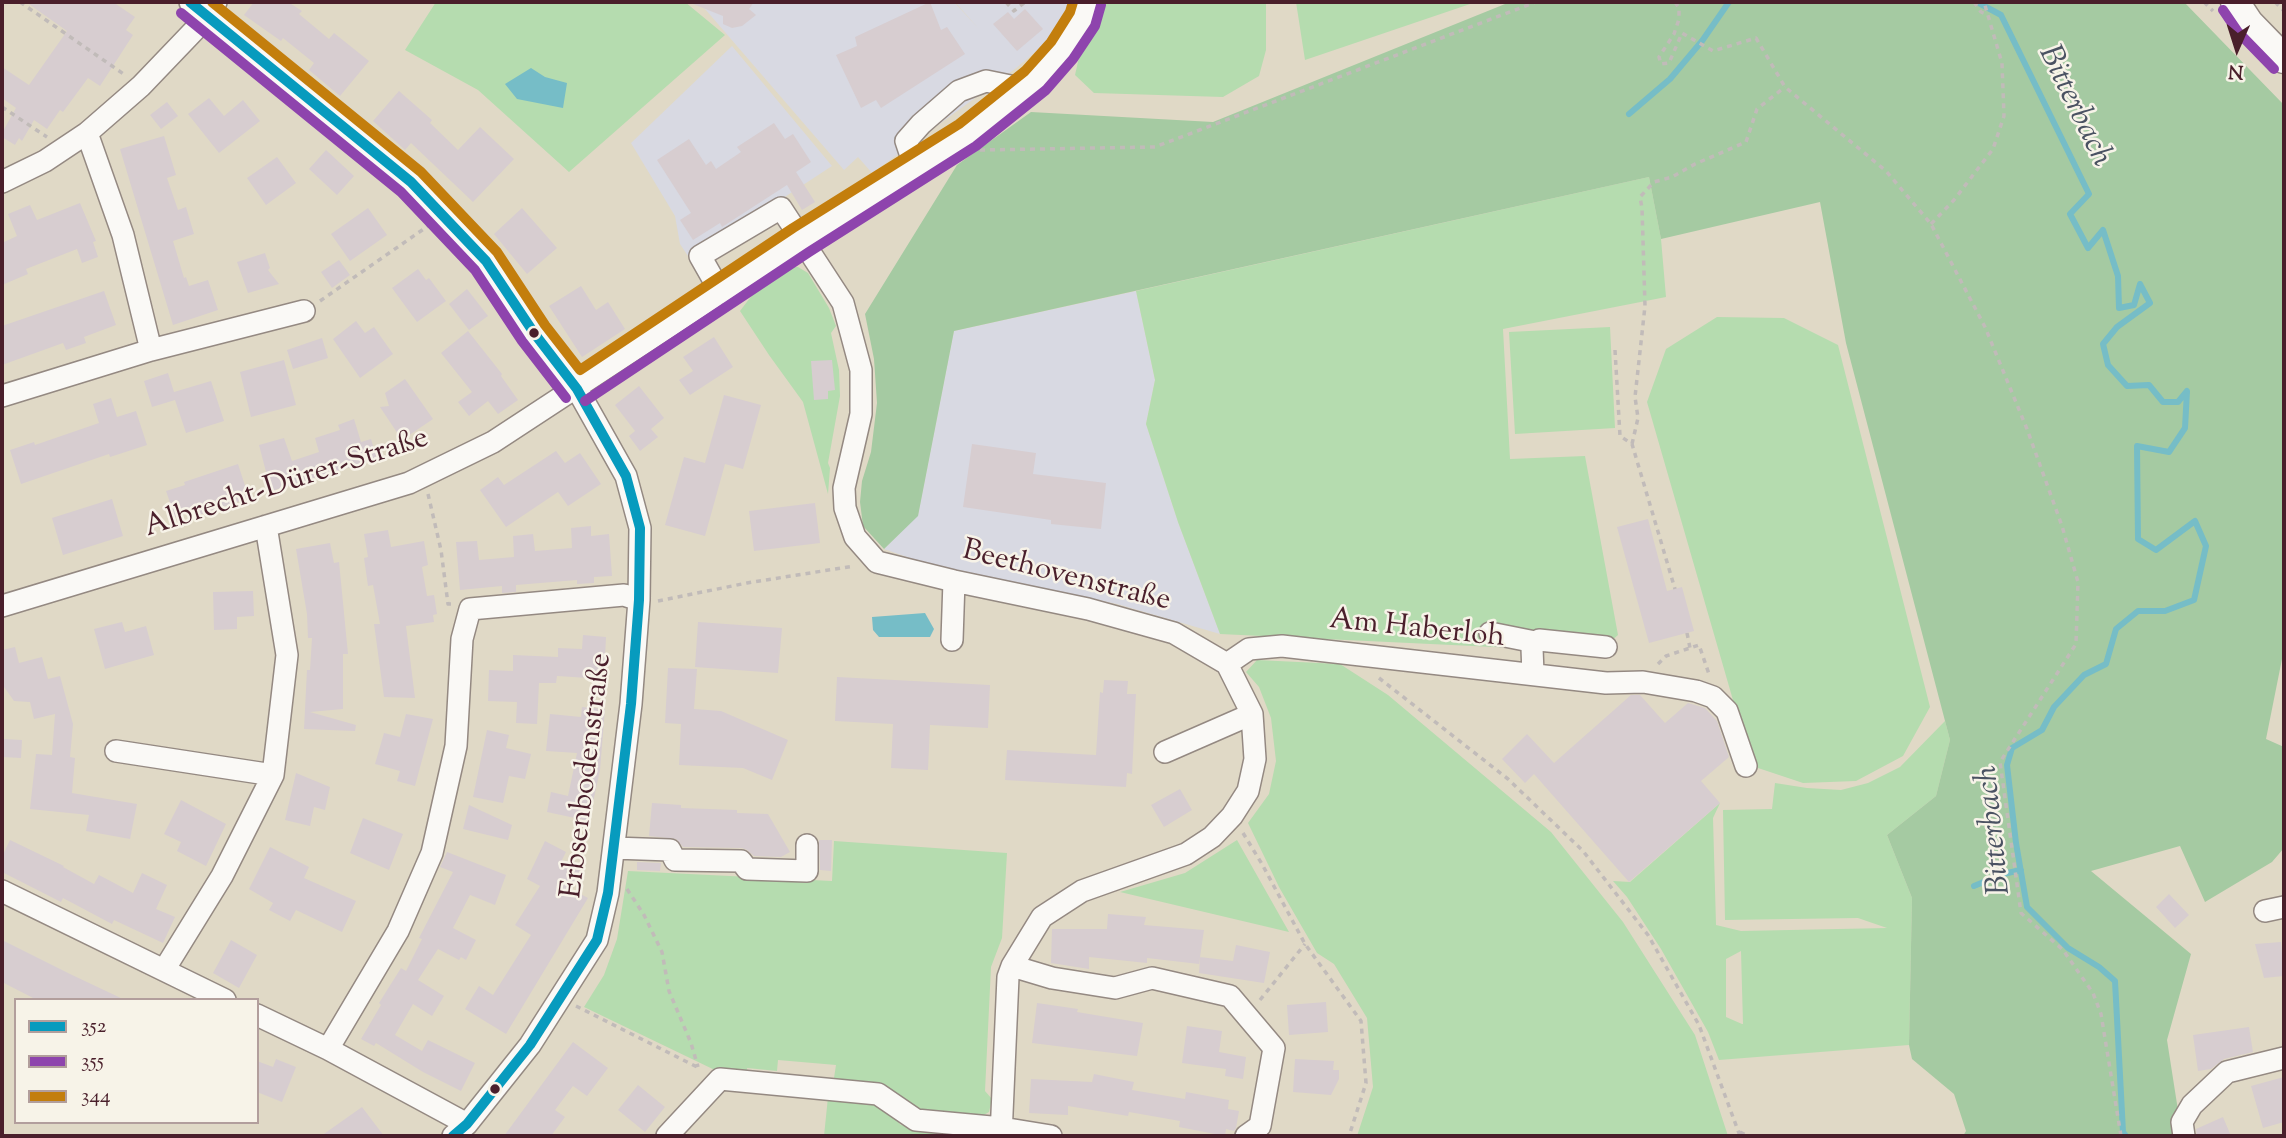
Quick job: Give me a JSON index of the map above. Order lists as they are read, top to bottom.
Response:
{
  "streets": {
    "street": [
      "Albrecht-Dürer-Straße",
      "Beethovenstraße",
      "Am Haberloh",
      "Erbsenbodenstraße"
    ]
  },
  "crossings": [
    ["Albrecht-Dürer-Straße", "Erbsenbodenstraße"],
    ["Beethovenstraße", "Am Haberloh"]
  ],
  "water": ["Bitterbach"],
  "lines": ["transit line 352", "transit line 344", "transit line 355"],
  "legend": ["352", "355", "344"],
  "north": "bottom"
}
